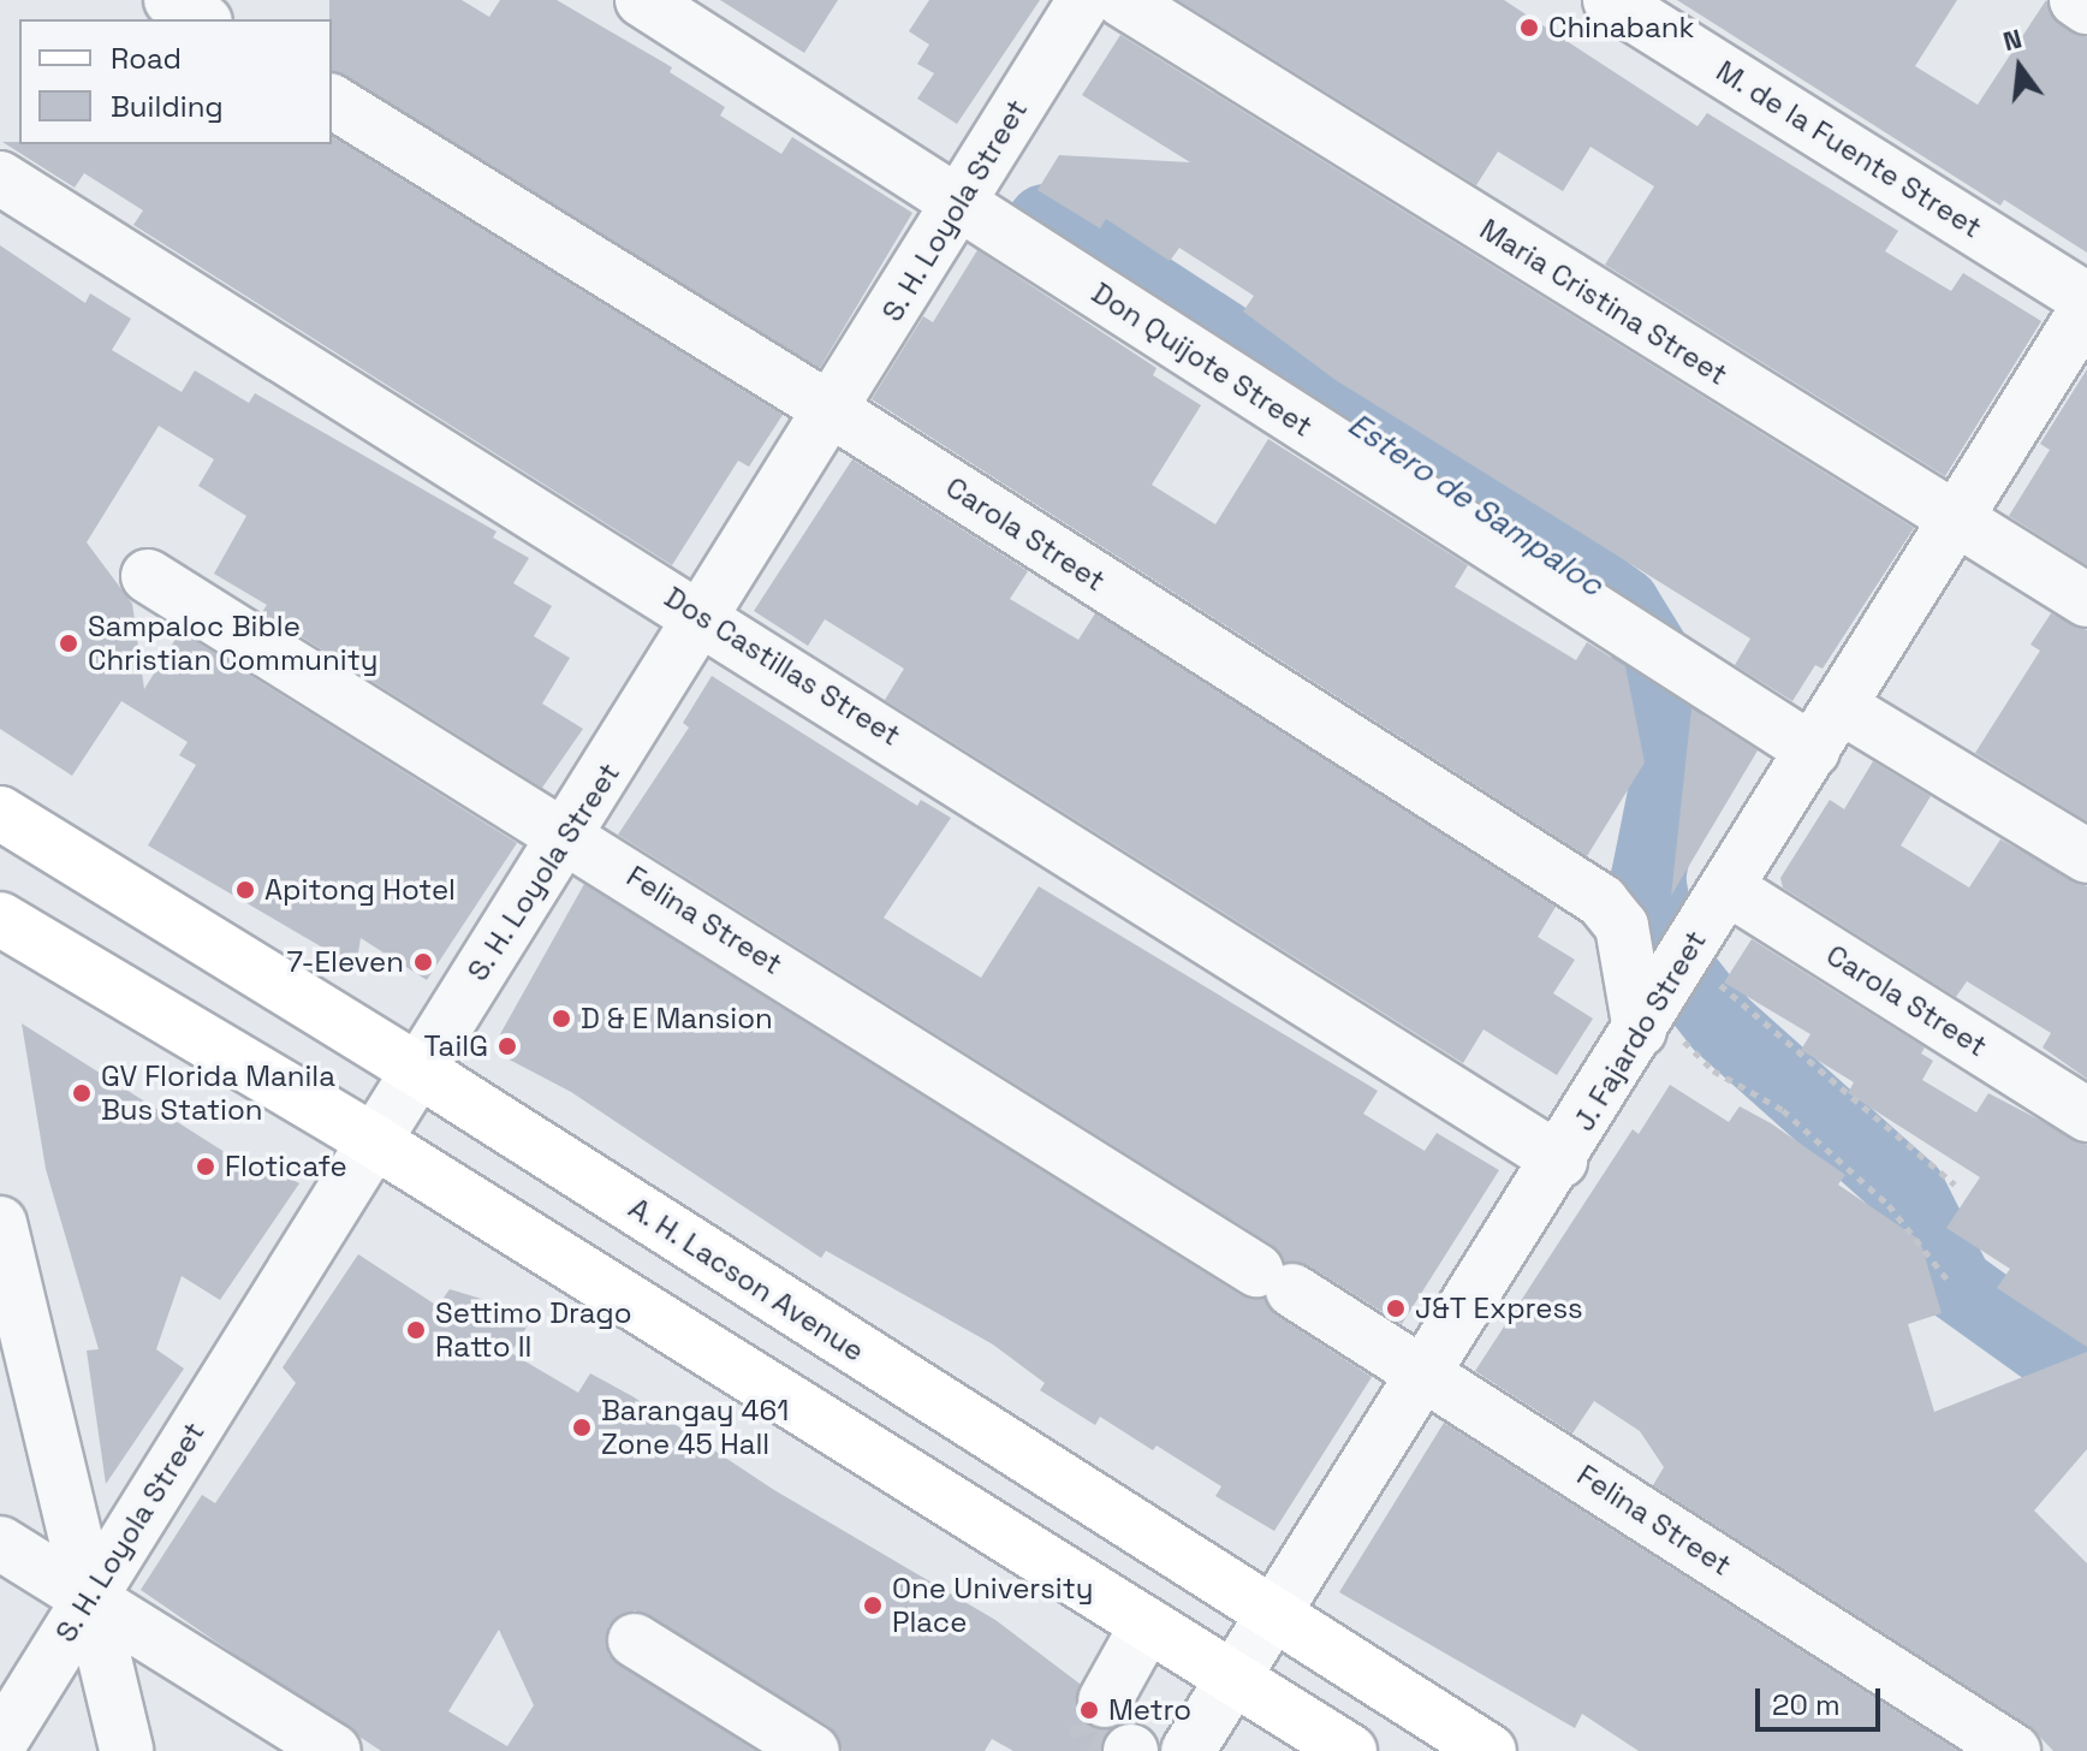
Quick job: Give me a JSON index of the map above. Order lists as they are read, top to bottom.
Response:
{
  "streets": {
    "main road": ["A. H. Lacson Avenue"],
    "street": [
      "M. de la Fuente Street",
      "S. H. Loyola Street",
      "Maria Cristina Street",
      "Don Quijote Street",
      "Carola Street",
      "Dos Castillas Street",
      "Felina Street",
      "J. Fajardo Street"
    ]
  },
  "crossings": [
    ["S. H. Loyola Street", "Don Quijote Street"],
    ["S. H. Loyola Street", "Carola Street"],
    ["S. H. Loyola Street", "Dos Castillas Street"],
    ["S. H. Loyola Street", "Felina Street"],
    ["S. H. Loyola Street", "A. H. Lacson Avenue"],
    ["Maria Cristina Street", "J. Fajardo Street"],
    ["Don Quijote Street", "J. Fajardo Street"],
    ["Carola Street", "J. Fajardo Street"],
    ["Dos Castillas Street", "J. Fajardo Street"],
    ["Felina Street", "J. Fajardo Street"],
    ["J. Fajardo Street", "A. H. Lacson Avenue"]
  ],
  "water": ["Estero de Sampaloc"],
  "places": [
    "Chinabank",
    "Sampaloc Bible Christian Community",
    "Apitong Hotel",
    "7-Eleven",
    "D & E Mansion",
    "TailG",
    "GV Florida Manila Bus Station",
    "Floticafe",
    "J&T Express",
    "Settimo Drago Ratto II",
    "Barangay 461 Zone 45 Hall",
    "One University Place",
    "Metro"
  ],
  "legend": ["Road", "Building"],
  "scale_bar": "20 m",
  "north": "top"
}
